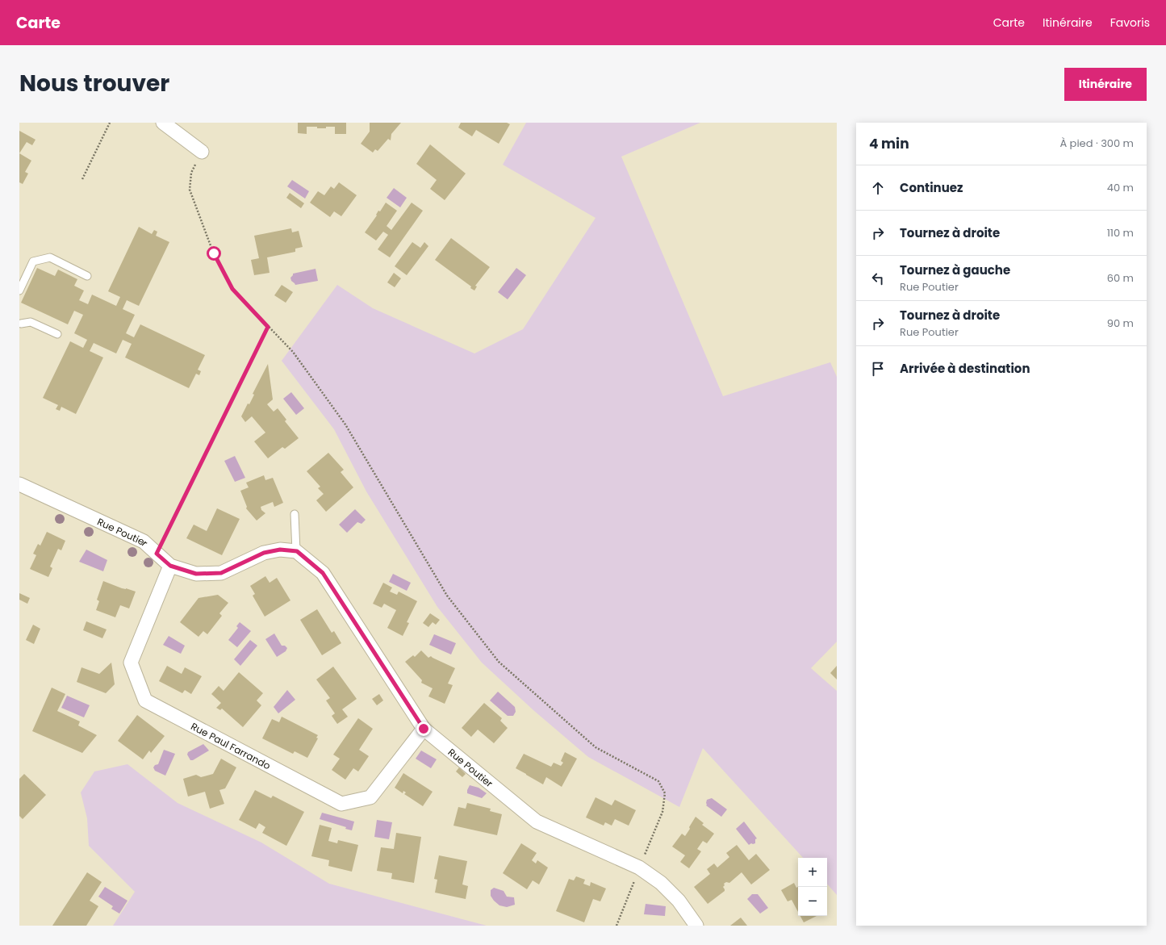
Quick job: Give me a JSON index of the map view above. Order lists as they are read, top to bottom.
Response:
{
  "streets": {
    "street": ["Rue Poutier", "Rue Paul Farrando"]
  },
  "crossings": [
    ["Rue Poutier", "Rue Paul Farrando"]
  ],
  "page": {
    "header": "Carte",
    "nav": ["Carte", "Itinéraire", "Favoris"],
    "title": "Nous trouver",
    "buttons": "Itinéraire",
    "heading": ["4 min", "À pied · 300 m"],
    "list": [
      ["Continuez", "40 m"],
      ["Tournez à droite", "110 m"],
      ["Tournez à gauche", "Rue Poutier", "60 m"],
      ["Tournez à droite", "Rue Poutier", "90 m"],
      "Arrivée à destination"
    ],
    "map_buttons": ["+", "−"]
  }
}
